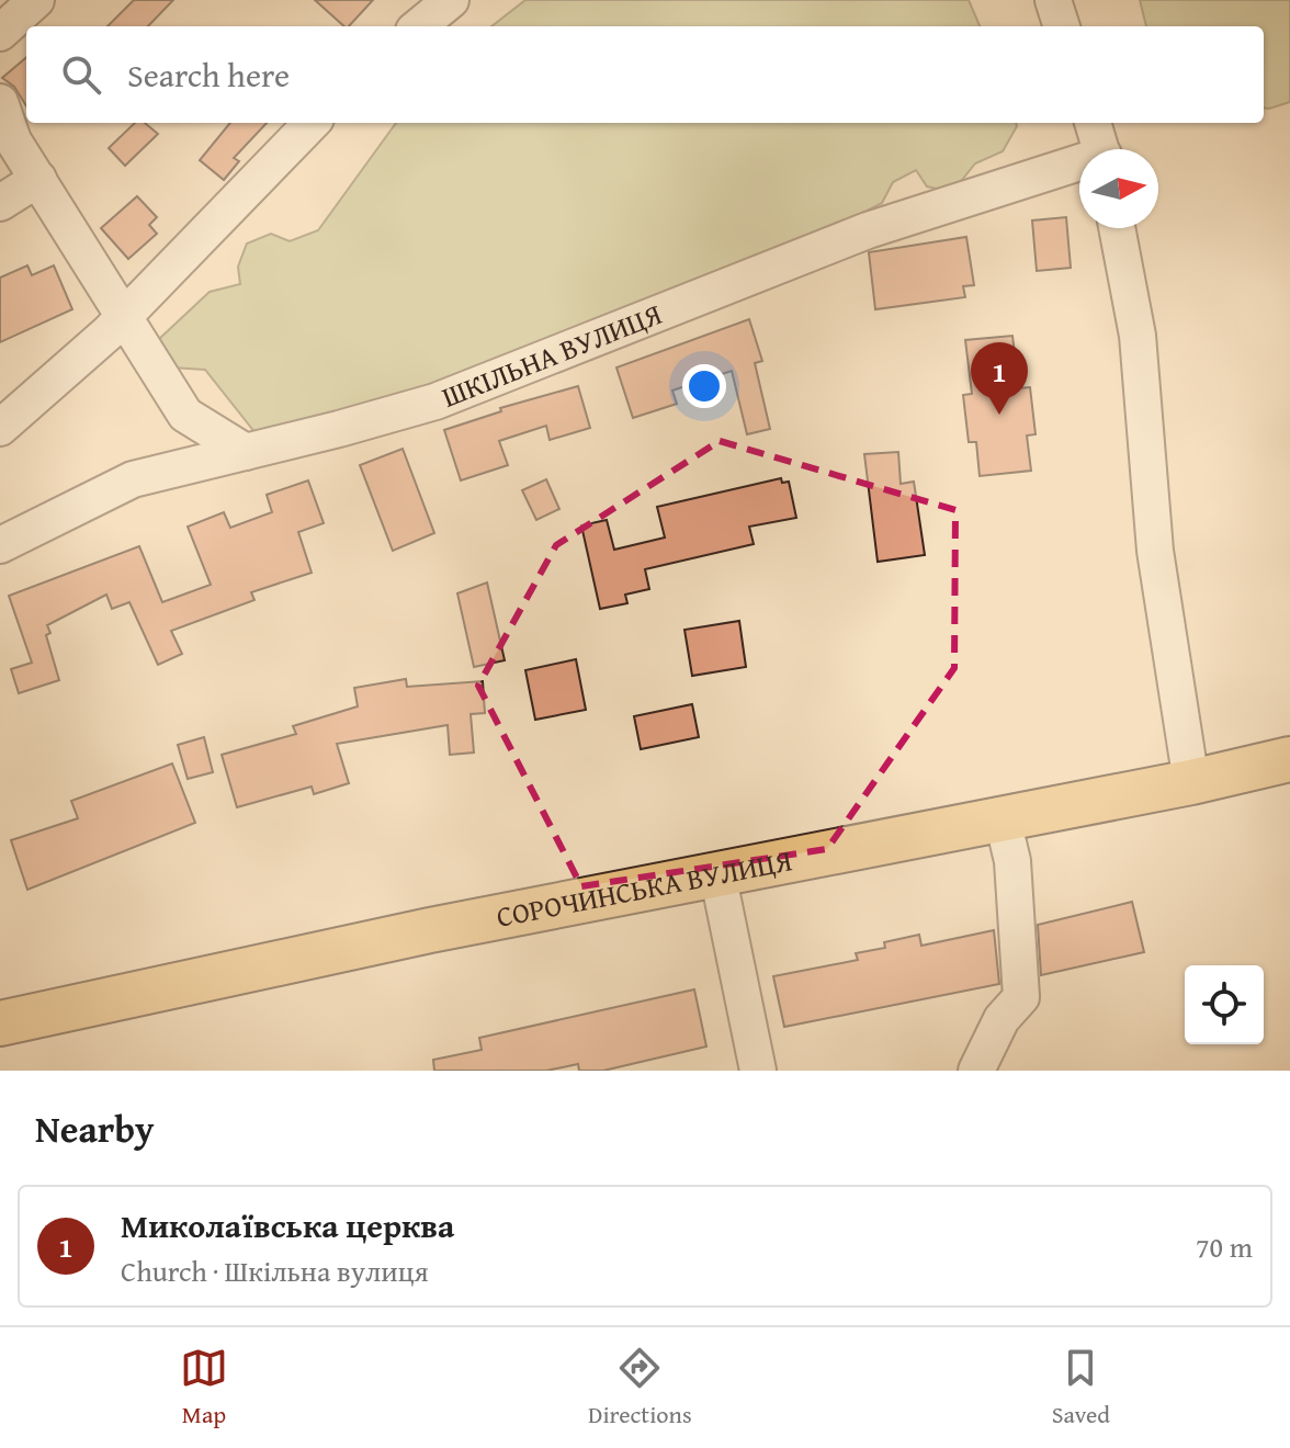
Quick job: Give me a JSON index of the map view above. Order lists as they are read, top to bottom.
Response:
{
  "streets": {
    "main road": ["СОРОЧИНСЬКА ВУЛИЦЯ"],
    "street": ["ШКІЛЬНА ВУЛИЦЯ"]
  },
  "north": "right",
  "page": {
    "search": "Search here",
    "pins": "1",
    "heading": "Nearby",
    "list": [
      {
        "mark": "1",
        "name": "Миколаївська церква",
        "note": "Church · Шкільна вулиця",
        "value": "70 m"
      }
    ],
    "nav": ["Map", "Directions", "Saved"]
  }
}
